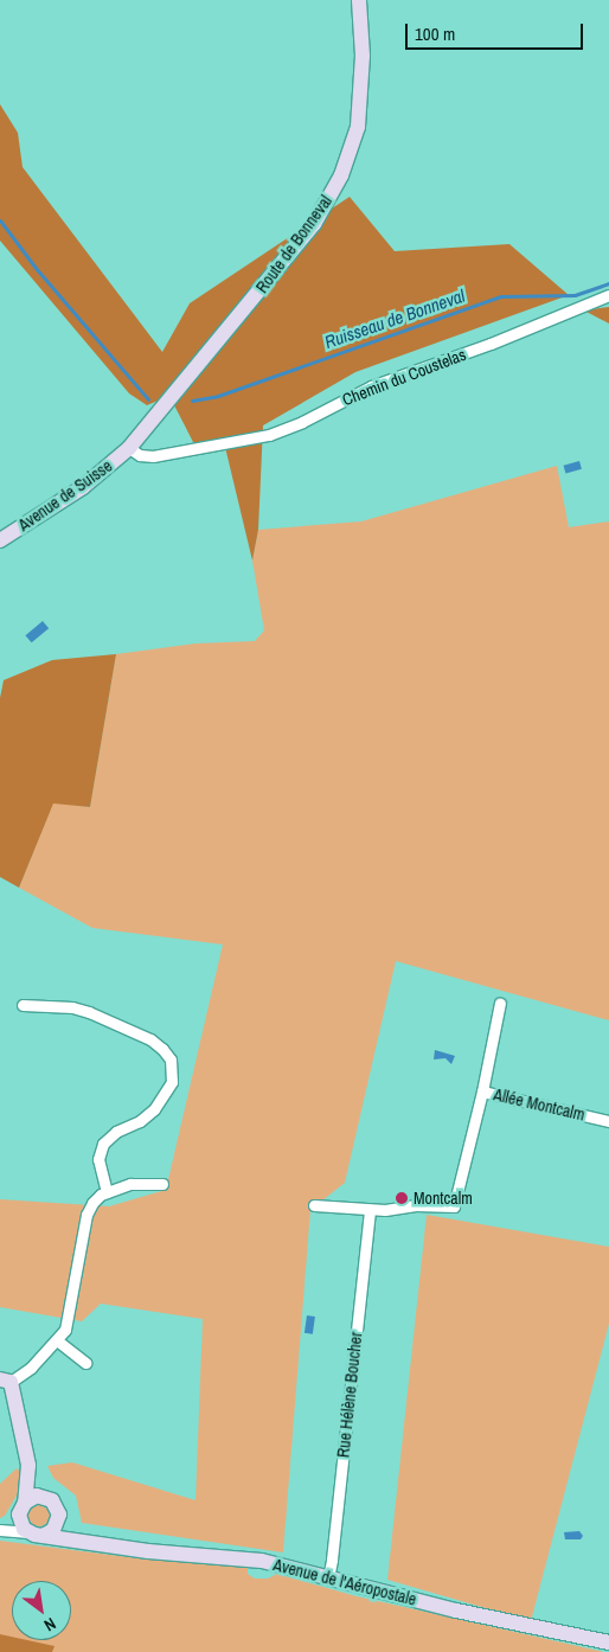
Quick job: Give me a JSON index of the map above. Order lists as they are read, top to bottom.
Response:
{
  "streets": {
    "street": [
      "Route de Bonneval",
      "Chemin du Coustelas",
      "Avenue de Suisse",
      "Allée Montcalm",
      "Rue Hélène Boucher",
      "Avenue de l'Aéropostale"
    ]
  },
  "crossings": [
    ["Route de Bonneval", "Chemin du Coustelas"],
    ["Route de Bonneval", "Avenue de Suisse"],
    ["Chemin du Coustelas", "Avenue de Suisse"],
    ["Allée Montcalm", "Rue Hélène Boucher"],
    ["Rue Hélène Boucher", "Avenue de l'Aéropostale"]
  ],
  "water": ["Ruisseau de Bonneval"],
  "places": ["Montcalm"],
  "scale_bar": "100 m",
  "north": "bottom right"
}
